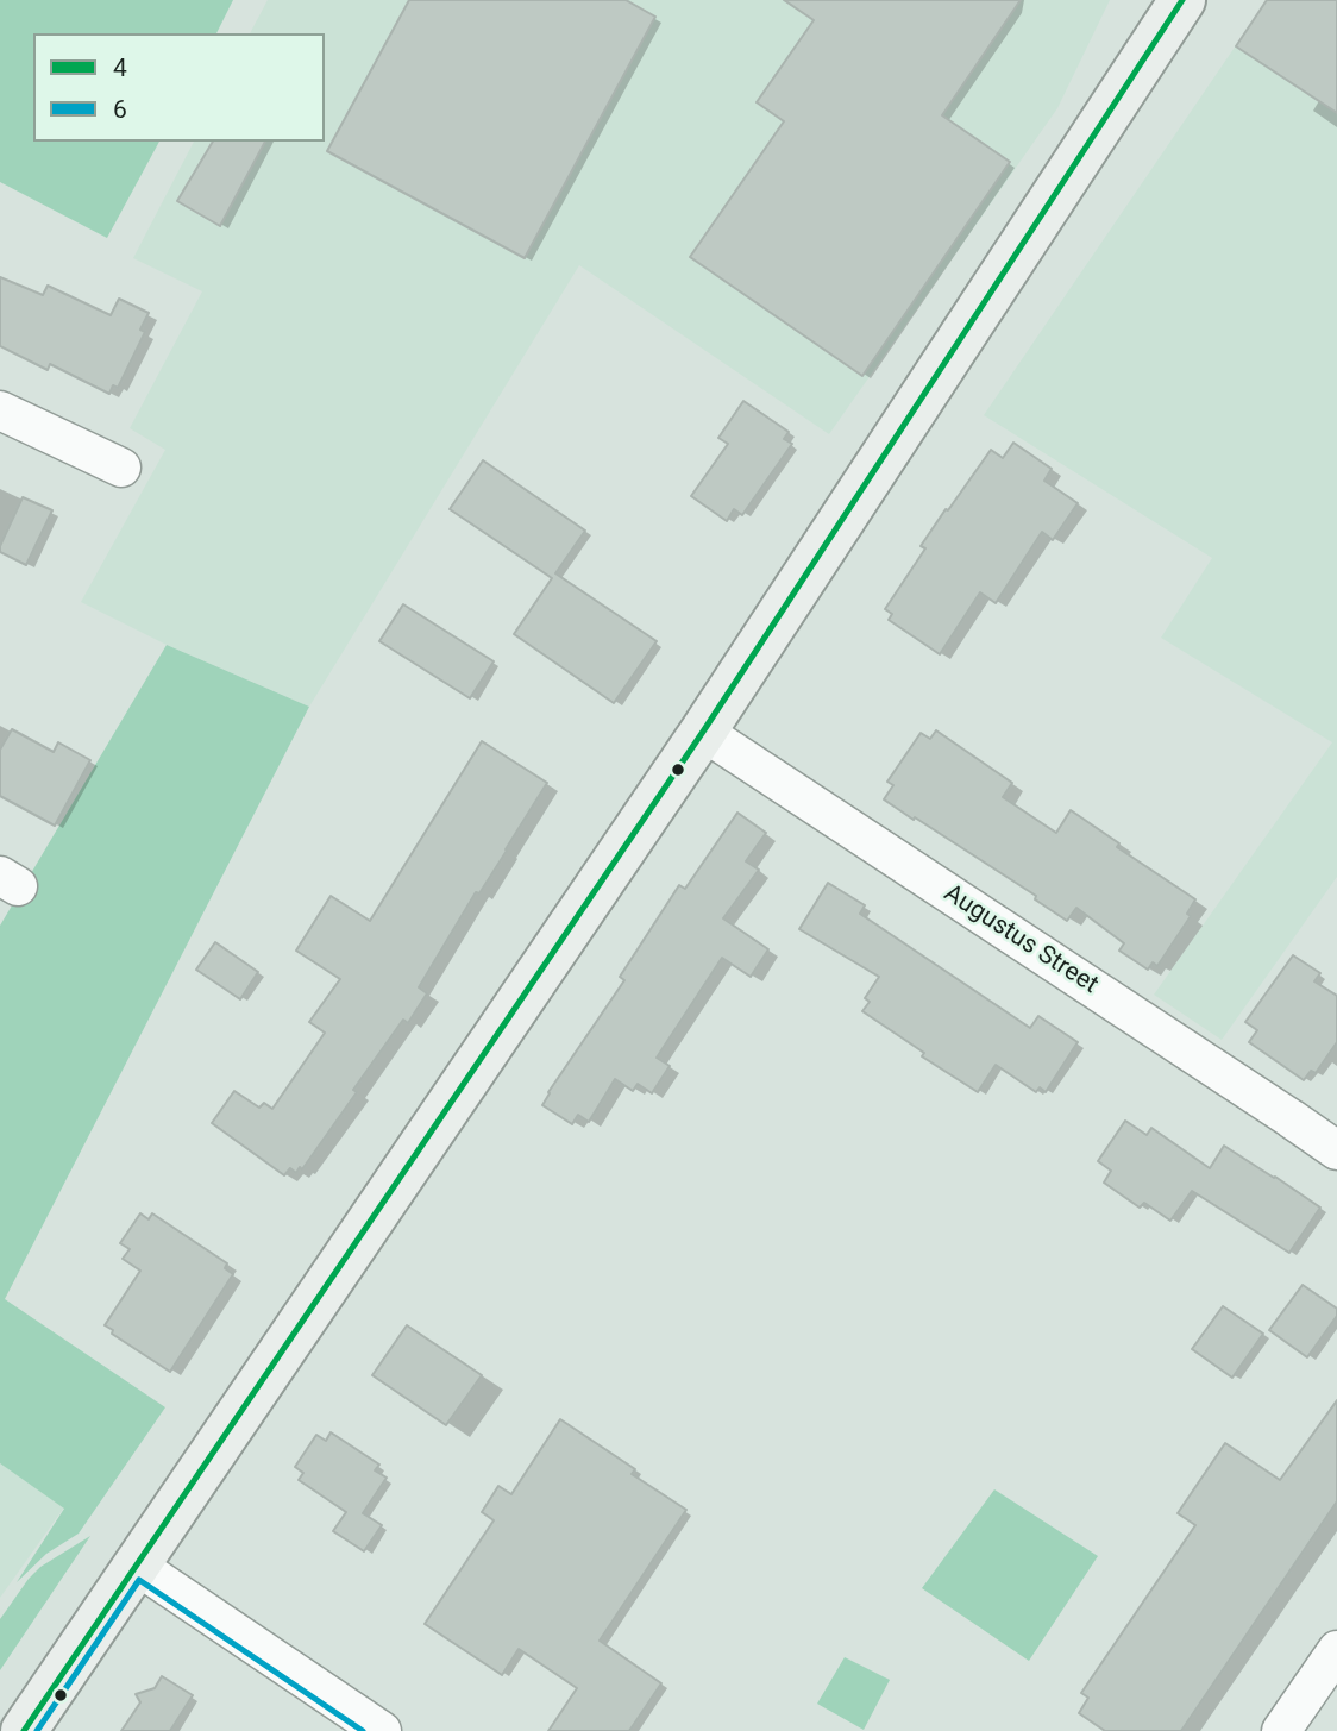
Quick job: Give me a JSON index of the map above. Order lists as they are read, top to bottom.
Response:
{
  "streets": {
    "street": ["Augustus Street"]
  },
  "lines": ["transit line 4", "transit line 6"],
  "legend": ["4", "6"]
}
